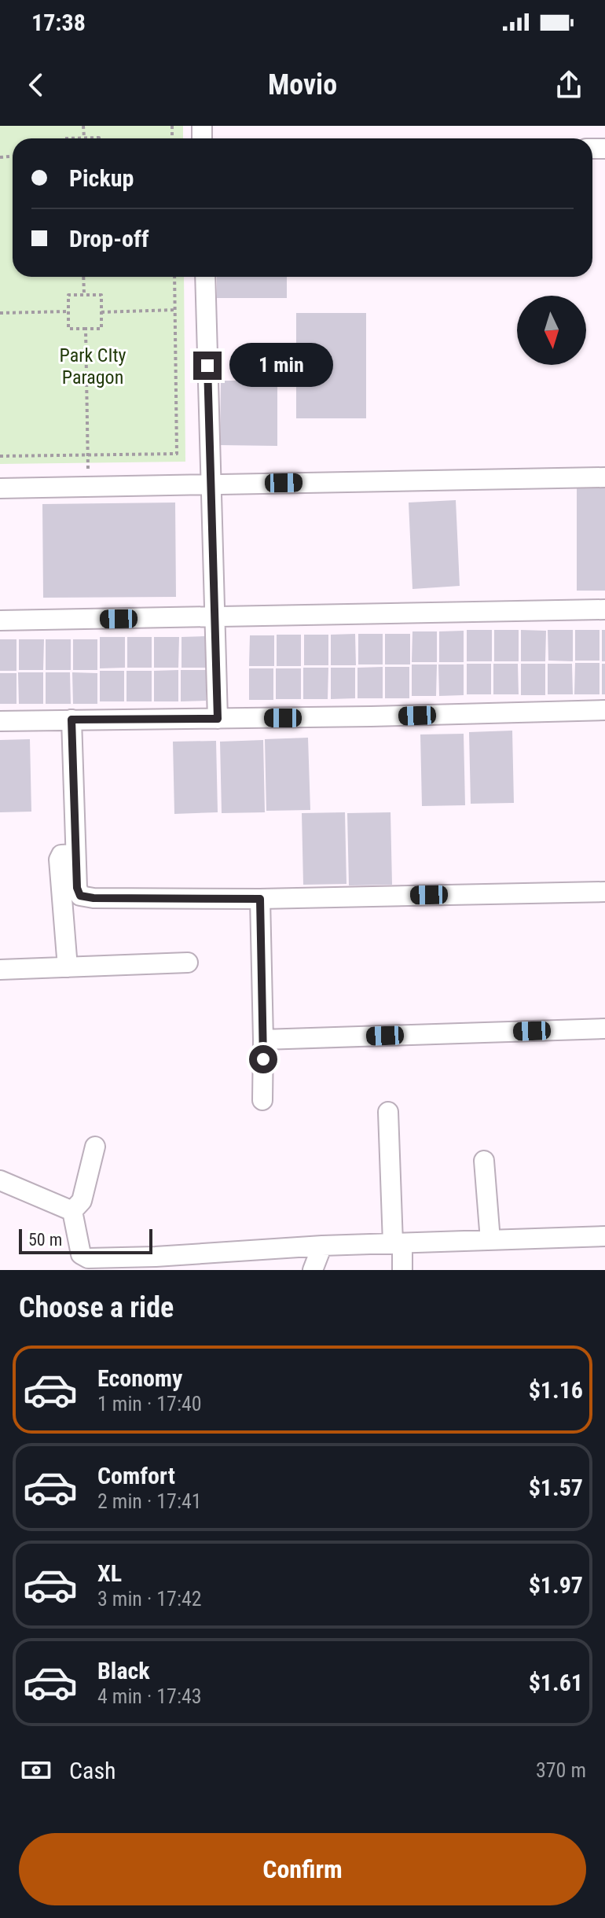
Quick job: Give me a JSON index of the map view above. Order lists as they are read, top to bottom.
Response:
{
  "parks": ["Park CIty Paragon"],
  "scale_bar": "50 m",
  "north": "bottom",
  "page": {
    "status": "17:38",
    "header": "Movio",
    "banner": ["Pickup", "Drop-off"],
    "bubble": "1 min",
    "scale": "50 m",
    "heading": "Choose a ride",
    "list": [
      {
        "name": "Economy",
        "note": "1 min · 17:40",
        "value": "$1.16"
      },
      {
        "name": "Comfort",
        "note": "2 min · 17:41",
        "value": "$1.57"
      },
      {
        "name": "XL",
        "note": "3 min · 17:42",
        "value": "$1.97"
      },
      {
        "name": "Black",
        "note": "4 min · 17:43",
        "value": "$1.61"
      }
    ],
    "pay": ["Cash", "370 m"],
    "buttons": "Confirm"
  }
}
